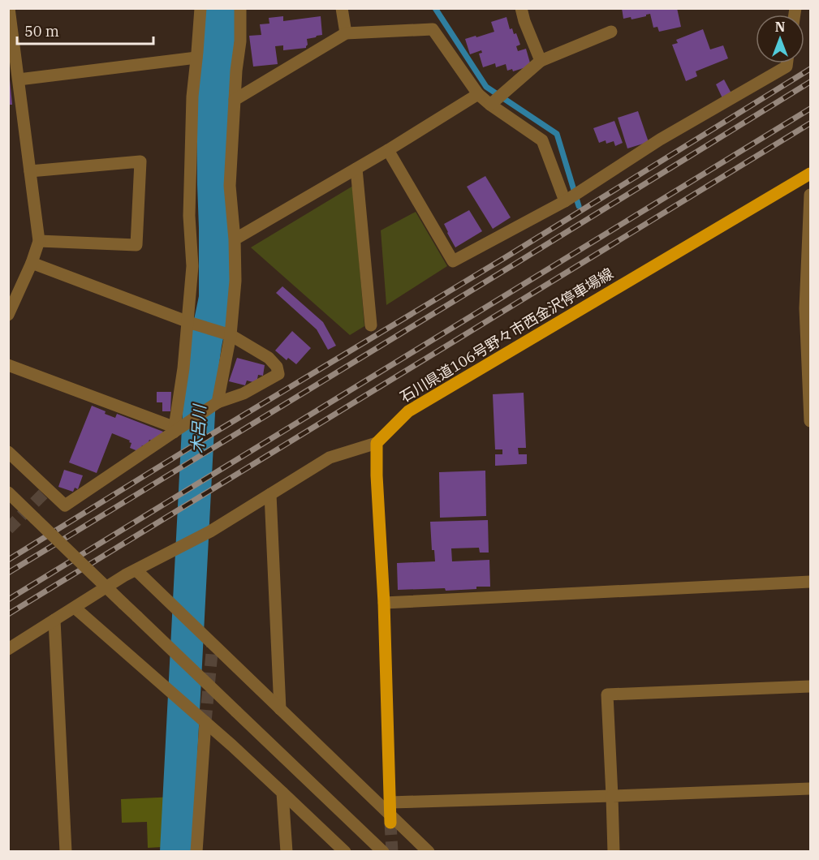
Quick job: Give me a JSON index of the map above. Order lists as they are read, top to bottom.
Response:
{
  "streets": {
    "main road": ["石川県道106号野々市西金沢停車場線"]
  },
  "water": ["木呂川"],
  "scale_bar": "50 m",
  "north": "top"
}
